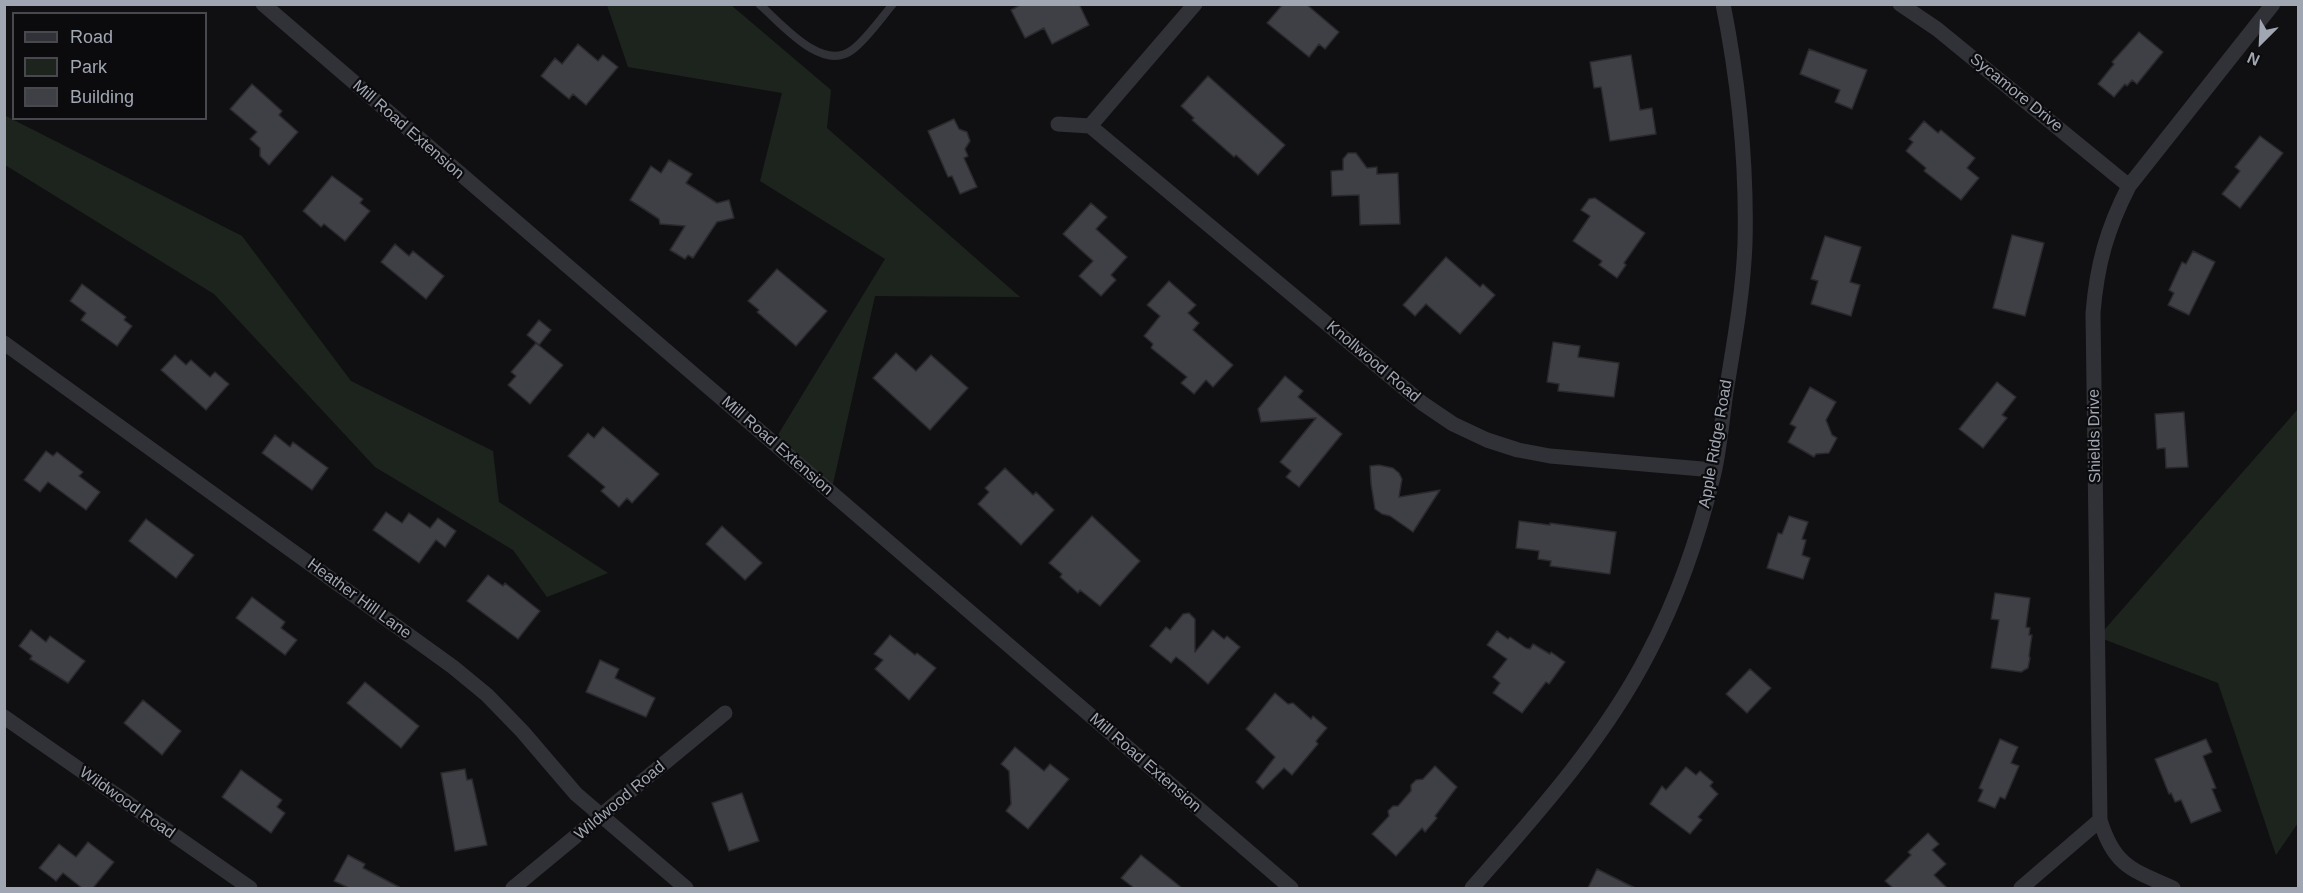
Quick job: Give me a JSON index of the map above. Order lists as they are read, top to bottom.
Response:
{
  "streets": {
    "street": [
      "Sycamore Drive",
      "Mill Road Extension",
      "Knollwood Road",
      "Shields Drive",
      "Apple Ridge Road",
      "Heather Hill Lane",
      "Wildwood Road"
    ]
  },
  "crossings": [
    ["Sycamore Drive", "Shields Drive"],
    ["Knollwood Road", "Apple Ridge Road"],
    ["Heather Hill Lane", "Wildwood Road"]
  ],
  "legend": ["Road", "Park", "Building"],
  "north": "bottom left"
}
